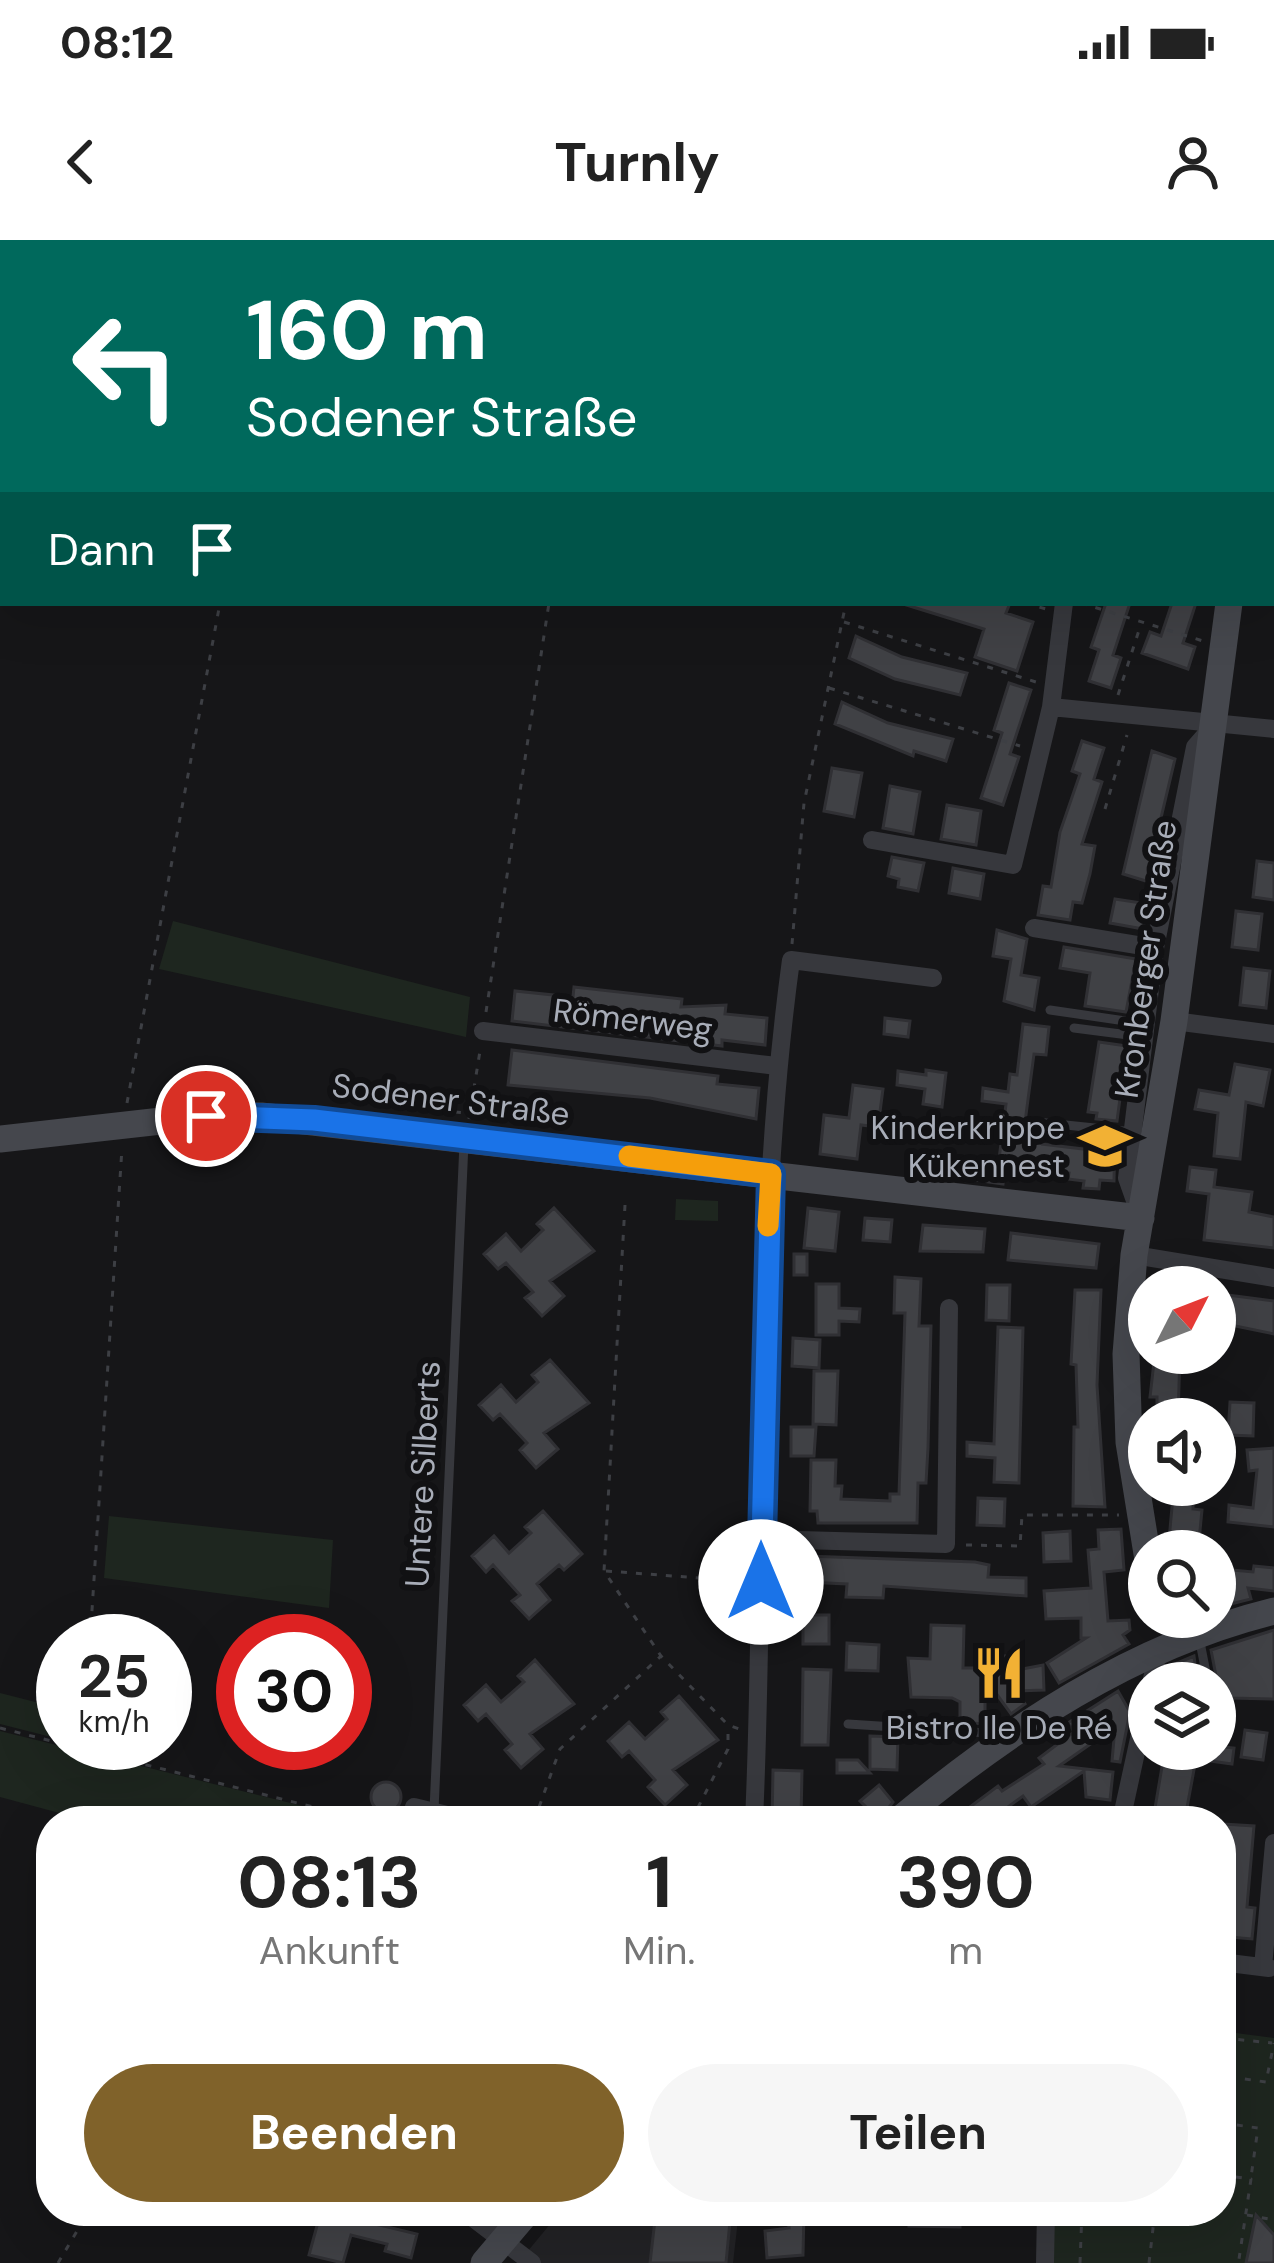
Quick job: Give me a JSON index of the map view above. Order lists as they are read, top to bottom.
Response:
{
  "streets": {
    "main road": ["Kronberger Straße", "Sodener Straße"],
    "street": ["Römerweg"],
    "lane": ["Untere Silberts"]
  },
  "crossings": [
    ["Kronberger Straße", "Sodener Straße"],
    ["Sodener Straße", "Untere Silberts"]
  ],
  "places": {
    "school or university": ["Kinderkrippe Kükennest"],
    "restaurant": ["Bistro Ile De Ré"]
  },
  "north": "top right",
  "page": {
    "status": "08:12",
    "header": "Turnly",
    "turn": ["160 m", "Sodener Straße"],
    "then": "Dann",
    "speed": "25 km/h",
    "limit": "30",
    "eta": [
      "08:13",
      "Ankunft",
      "1",
      "Min.",
      "390",
      "m"
    ],
    "buttons": ["Beenden", "Teilen"]
  }
}
